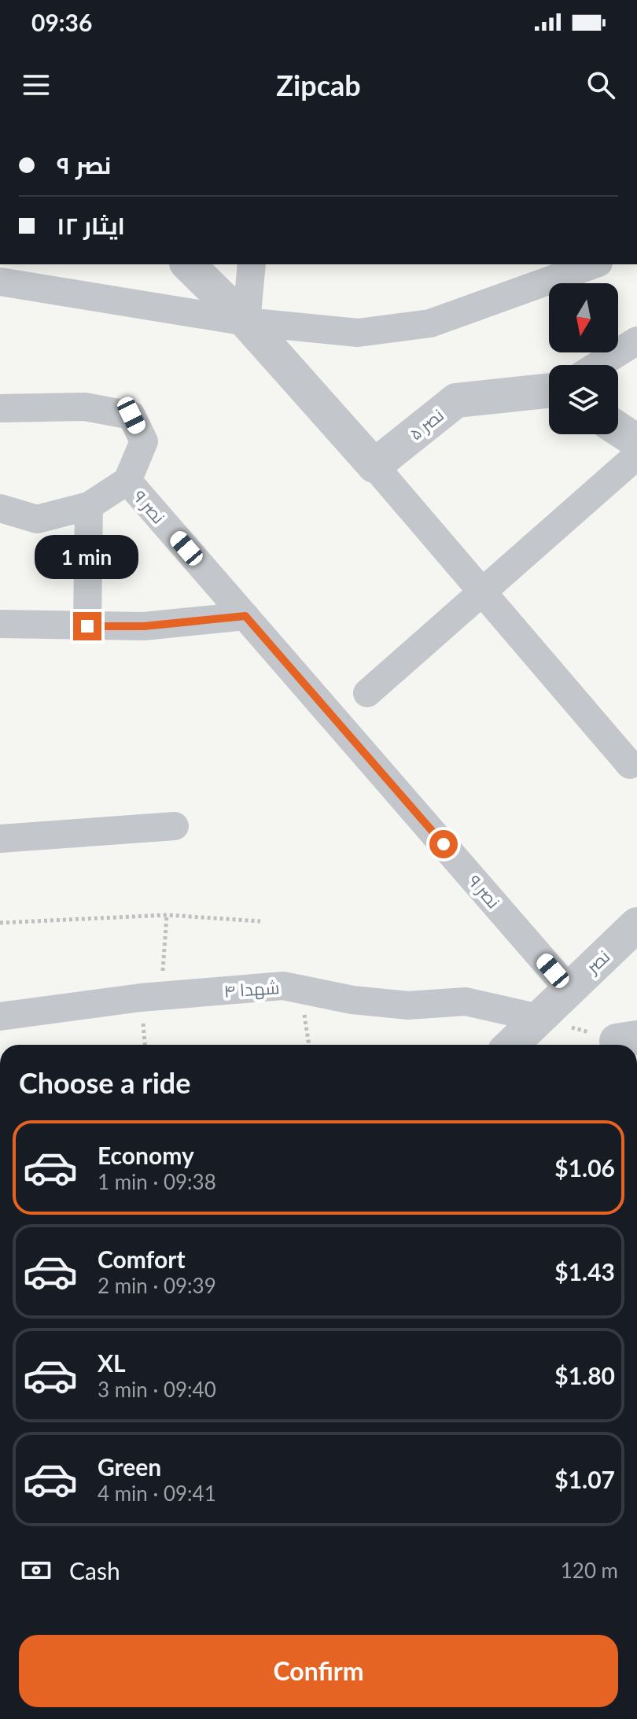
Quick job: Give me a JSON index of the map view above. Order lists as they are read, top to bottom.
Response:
{
  "streets": {
    "street": [
      "نصر ۵",
      "نصر ۹",
      "نصر",
      "شهدا ۴"
    ]
  },
  "crossings": [
    ["نصر ۹", "نصر"],
    ["نصر", "شهدا ۴"]
  ],
  "north": "bottom",
  "page": {
    "status": "09:36",
    "header": "Zipcab",
    "banner": ["نصر ۹", "ایثار ۱۲"],
    "bubble": "1 min",
    "heading": "Choose a ride",
    "list": [
      {
        "name": "Economy",
        "note": "1 min · 09:38",
        "value": "$1.06"
      },
      {
        "name": "Comfort",
        "note": "2 min · 09:39",
        "value": "$1.43"
      },
      {
        "name": "XL",
        "note": "3 min · 09:40",
        "value": "$1.80"
      },
      {
        "name": "Green",
        "note": "4 min · 09:41",
        "value": "$1.07"
      }
    ],
    "pay": ["Cash", "120 m"],
    "buttons": "Confirm"
  }
}
